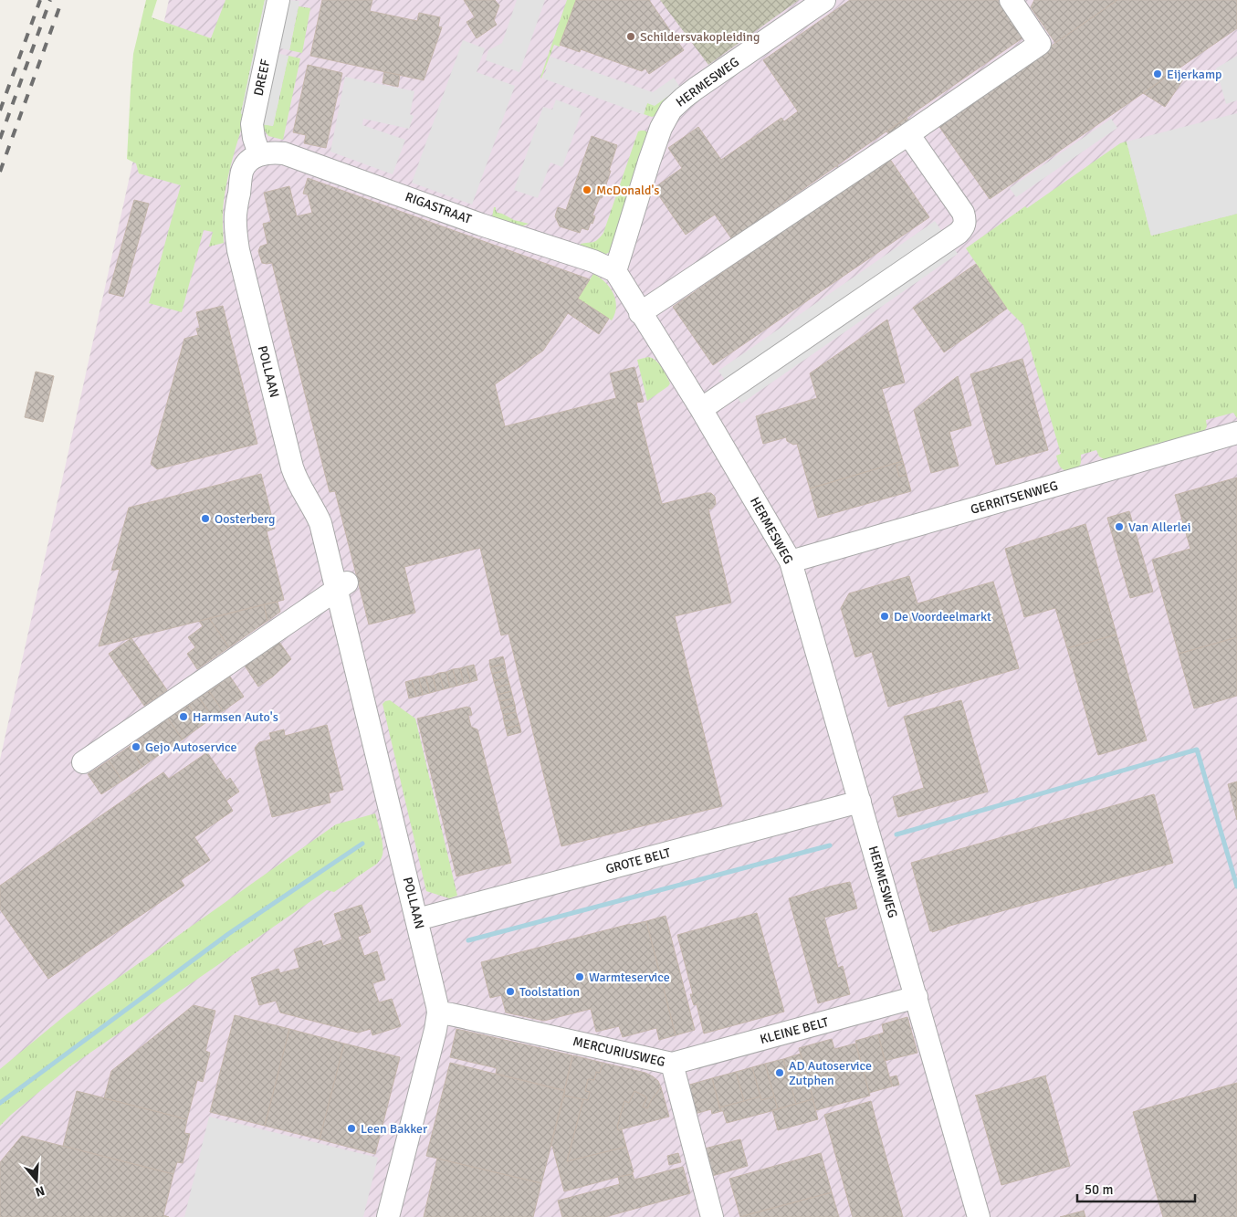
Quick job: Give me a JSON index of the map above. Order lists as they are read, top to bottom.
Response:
{
  "streets": {
    "street": [
      "DREEF",
      "HERMESWEG",
      "RIGASTRAAT",
      "POLLAAN",
      "GERRITSENWEG",
      "GROTE BELT",
      "KLEINE BELT",
      "MERCURIUSWEG"
    ]
  },
  "crossings": [
    ["DREEF", "RIGASTRAAT"],
    ["DREEF", "POLLAAN"],
    ["HERMESWEG", "RIGASTRAAT"],
    ["HERMESWEG", "GERRITSENWEG"],
    ["HERMESWEG", "GROTE BELT"],
    ["HERMESWEG", "KLEINE BELT"],
    ["RIGASTRAAT", "POLLAAN"],
    ["POLLAAN", "GROTE BELT"],
    ["POLLAAN", "MERCURIUSWEG"],
    ["KLEINE BELT", "MERCURIUSWEG"]
  ],
  "places": [
    "Schildersvakopleiding",
    "Eijerkamp",
    "McDonald's",
    "Oosterberg",
    "Van Allerlei",
    "De Voordeelmarkt",
    "Harmsen Auto's",
    "Gejo Autoservice",
    "Warmteservice",
    "Toolstation",
    "AD Autoservice Zutphen",
    "Leen Bakker"
  ],
  "scale_bar": "50 m",
  "north": "bottom"
}
